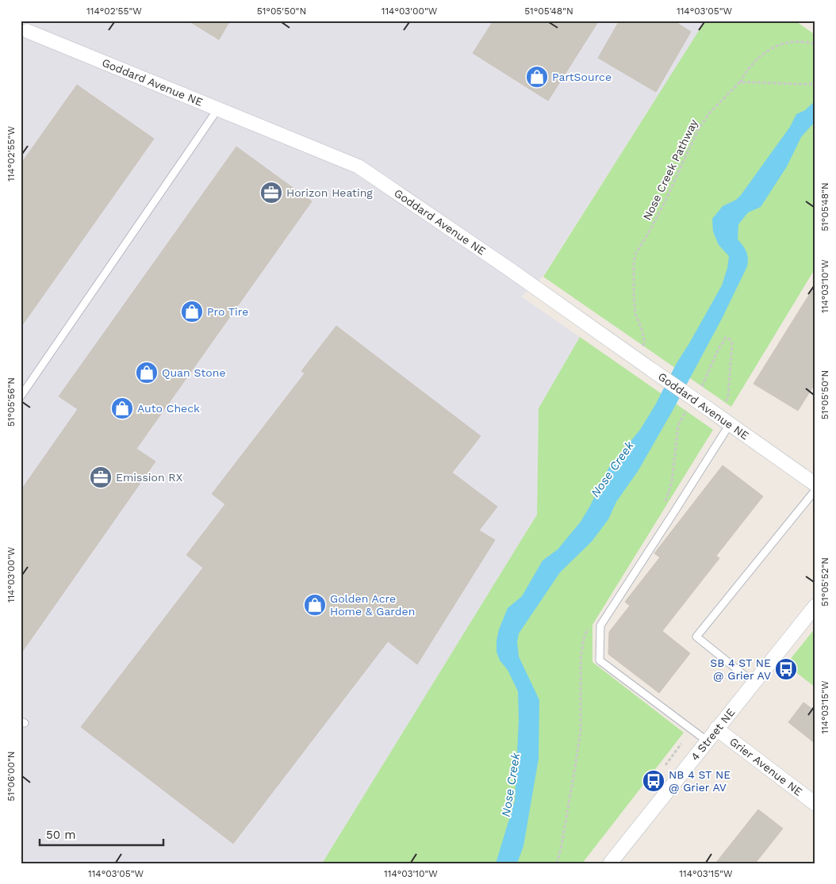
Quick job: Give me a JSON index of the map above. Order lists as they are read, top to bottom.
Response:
{
  "streets": {
    "street": ["Goddard Avenue NE", "4 Street NE", "Grier Avenue NE"],
    "path": ["Nose Creek Pathway"]
  },
  "crossings": [
    ["4 Street NE", "Grier Avenue NE"]
  ],
  "water": ["Nose Creek"],
  "places": {
    "shop": [
      "PartSource",
      "Pro Tire",
      "Quan Stone",
      "Auto Check",
      "Golden Acre Home & Garden"
    ],
    "office": ["Horizon Heating", "Emission RX"],
    "bus stop": ["SB 4 ST NE @ Grier AV", "NB 4 ST NE @ Grier AV"]
  },
  "scale_bar": "50 m",
  "coordinates": [
    "114°02'55\"W",
    "51°05'50\"N",
    "114°03'00\"W",
    "51°05'48\"N",
    "114°03'05\"W",
    "114°03'10\"W",
    "51°05'56\"N",
    "51°05'52\"N",
    "114°03'15\"W",
    "51°06'00\"N"
  ]
}
